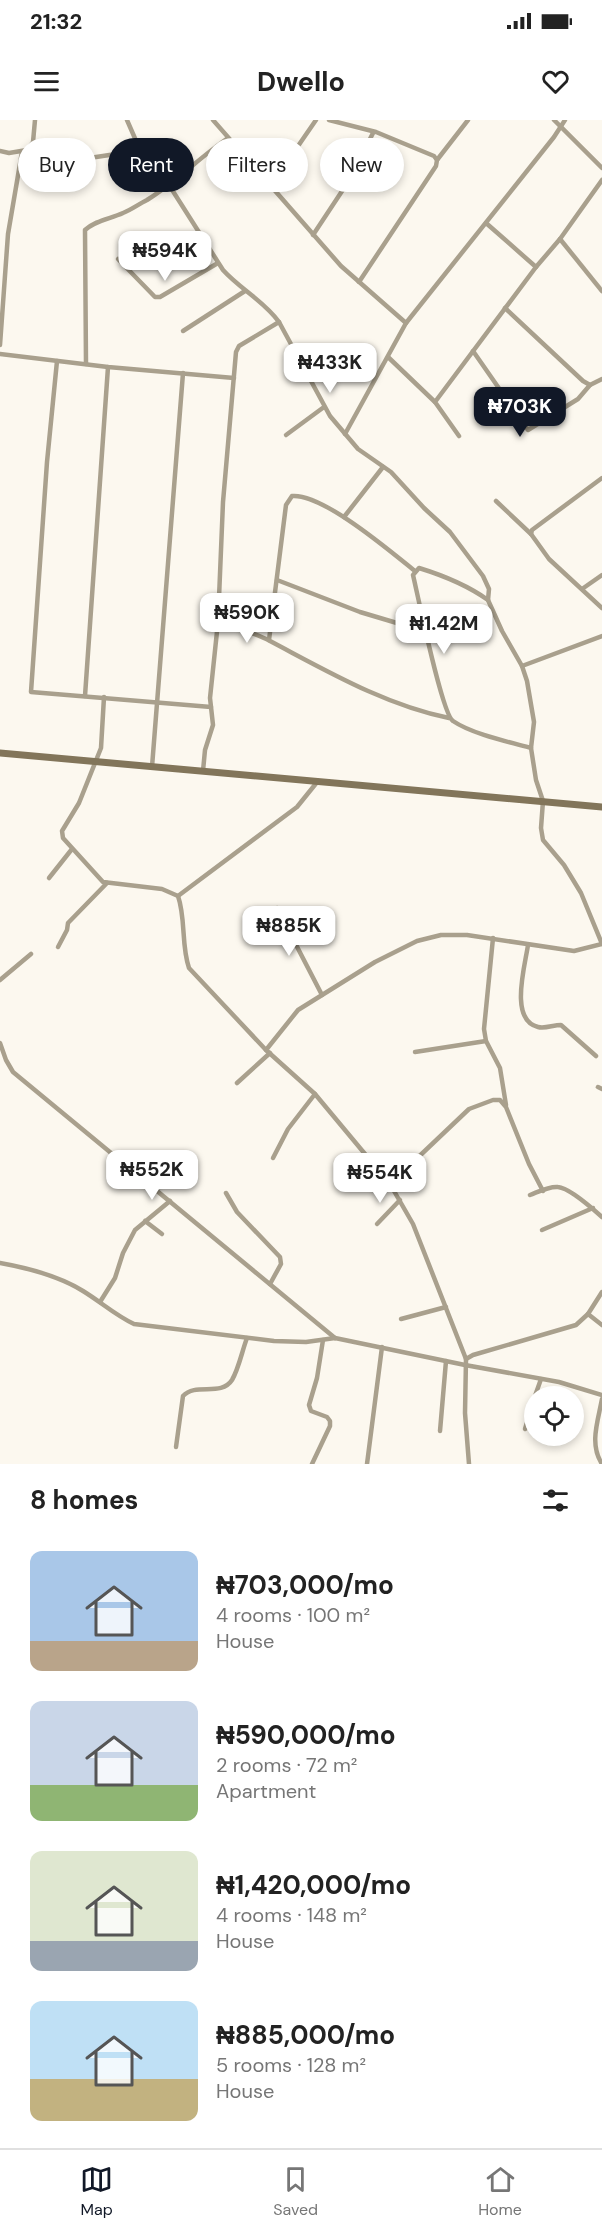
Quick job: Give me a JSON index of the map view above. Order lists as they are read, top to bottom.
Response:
{
  "page": {
    "status": "21:32",
    "header": "Dwello",
    "chip": [
      "Buy",
      "Rent",
      "Filters",
      "New"
    ],
    "price": [
      "₦594K",
      "₦433K",
      "₦703K",
      "₦590K",
      "₦1.42M",
      "₦885K",
      "₦552K",
      "₦554K"
    ],
    "heading": "8 homes",
    "list": [
      {
        "name": "₦703,000/mo",
        "note": "4 rooms · 100 m² · House"
      },
      {
        "name": "₦590,000/mo",
        "note": "2 rooms · 72 m² · Apartment"
      },
      {
        "name": "₦1,420,000/mo",
        "note": "4 rooms · 148 m² · House"
      },
      {
        "name": "₦885,000/mo",
        "note": "5 rooms · 128 m² · House"
      }
    ],
    "tabs": ["Map", "Saved", "Home"]
  }
}
